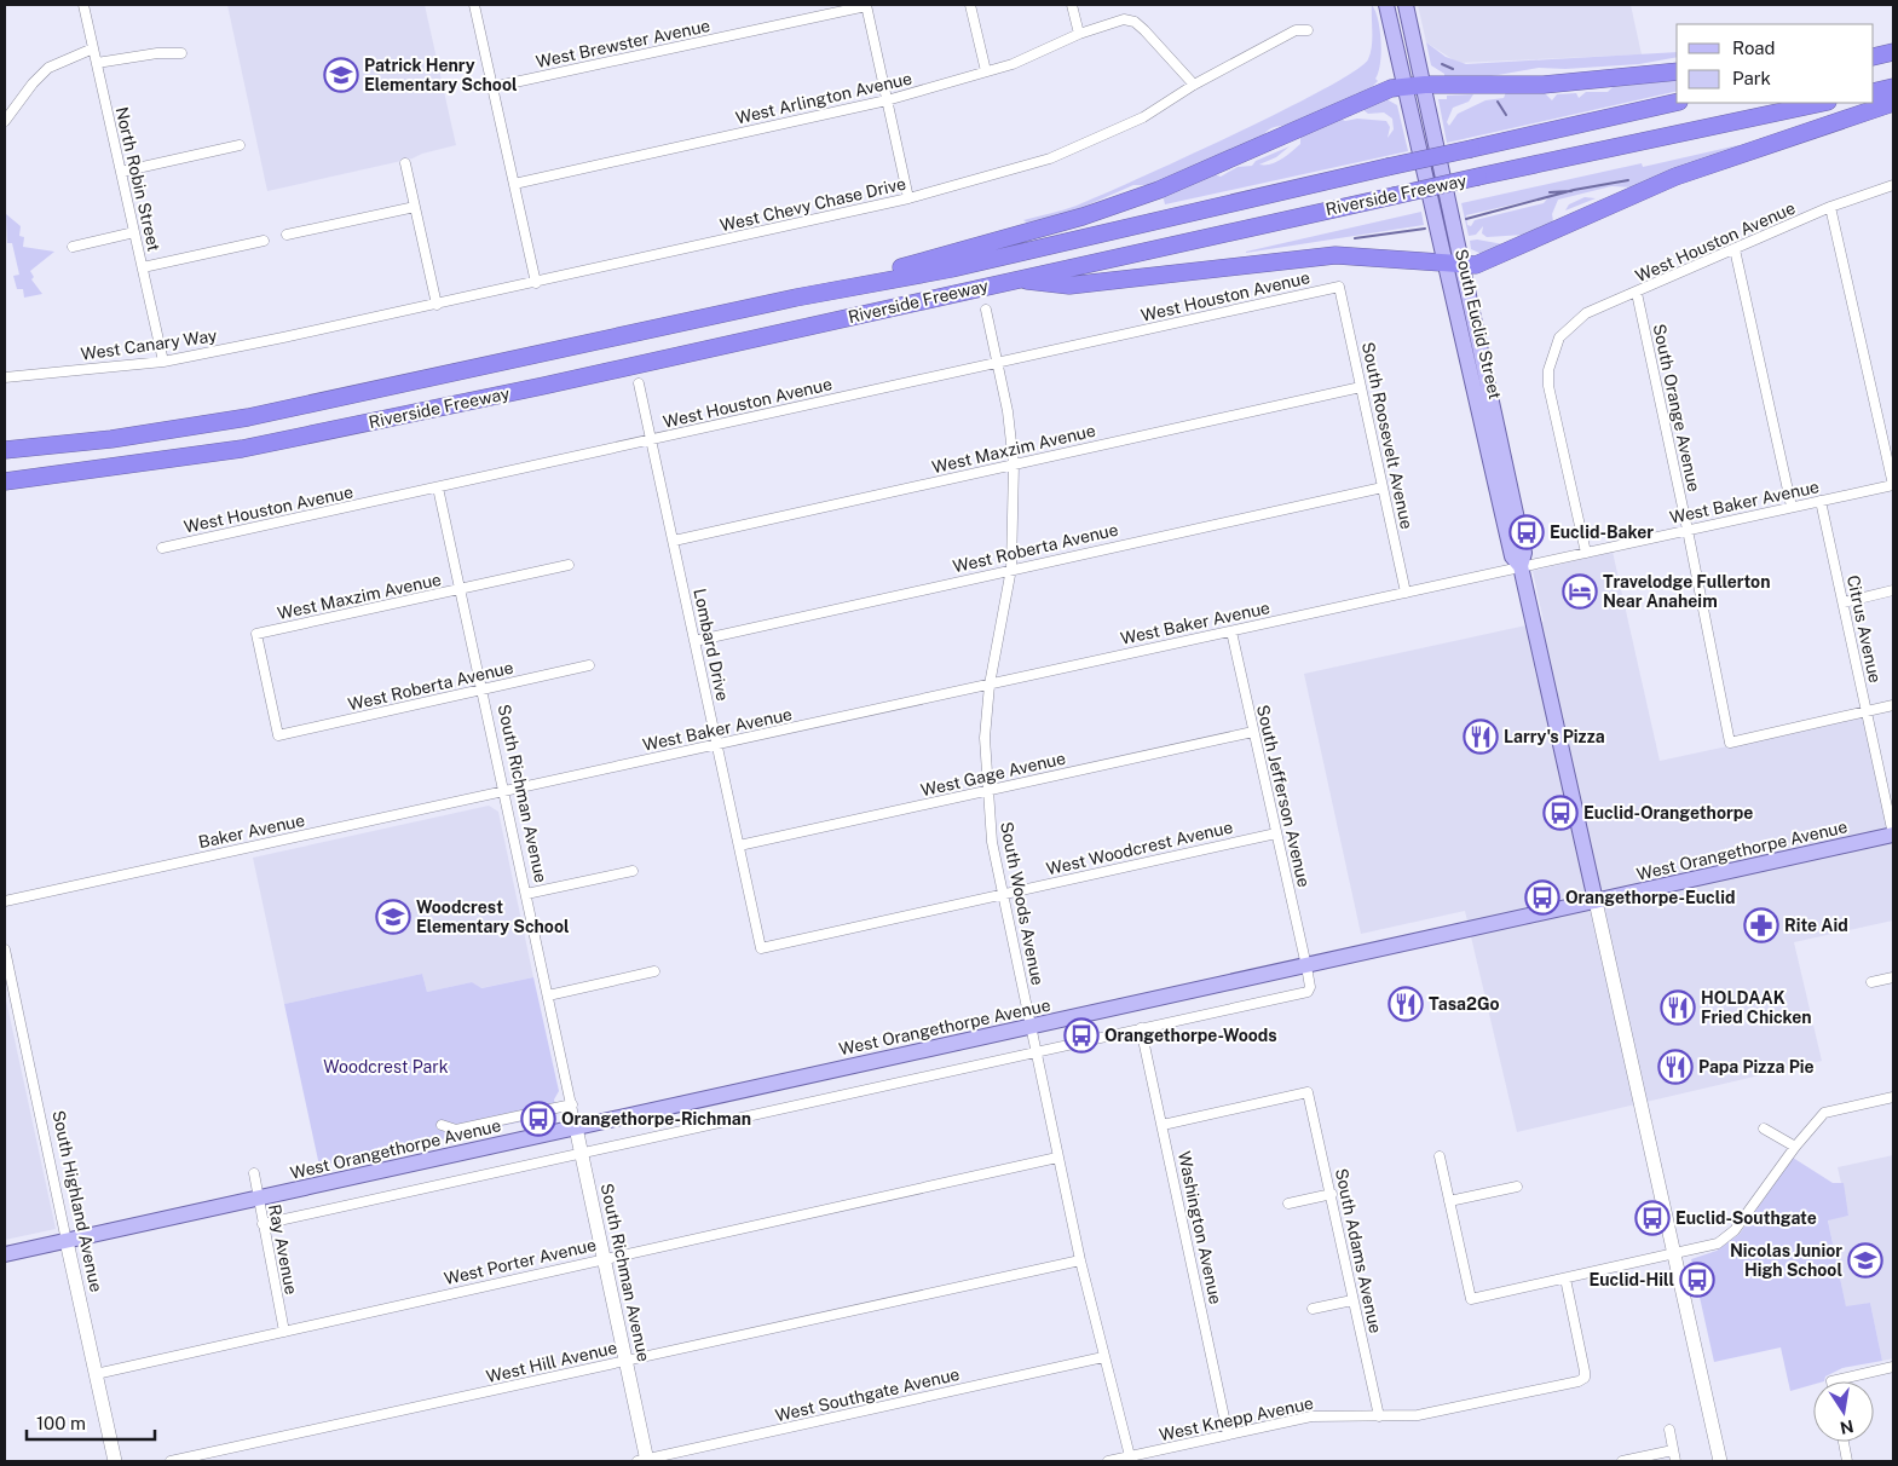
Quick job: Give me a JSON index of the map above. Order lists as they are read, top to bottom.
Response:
{
  "streets": {
    "highway": ["Riverside Freeway"],
    "main road": [
      "South Euclid Street",
      "South Richman Avenue",
      "West Orangethorpe Avenue",
      "South Highland Avenue"
    ],
    "street": [
      "West Brewster Avenue",
      "West Arlington Avenue",
      "North Robin Street",
      "West Chevy Chase Drive",
      "West Houston Avenue",
      "West Canary Way",
      "South Orange Avenue",
      "South Roosevelt Avenue",
      "West Maxzim Avenue",
      "West Baker Avenue",
      "West Roberta Avenue",
      "Citrus Avenue",
      "Lombard Drive",
      "West Gage Avenue",
      "South Jefferson Avenue",
      "Baker Avenue",
      "West Woodcrest Avenue",
      "South Woods Avenue",
      "Washington Avenue",
      "Ray Avenue",
      "South Adams Avenue",
      "West Porter Avenue",
      "West Hill Avenue",
      "West Southgate Avenue",
      "West Knepp Avenue"
    ]
  },
  "crossings": [
    ["West Arlington Avenue", "West Chevy Chase Drive"],
    ["North Robin Street", "West Canary Way"],
    ["West Chevy Chase Drive", "West Canary Way"],
    ["West Houston Avenue", "South Orange Avenue"],
    ["West Houston Avenue", "South Roosevelt Avenue"],
    ["West Houston Avenue", "West Baker Avenue"],
    ["West Houston Avenue", "Lombard Drive"],
    ["West Houston Avenue", "South Richman Avenue"],
    ["West Houston Avenue", "South Woods Avenue"],
    ["South Euclid Street", "West Baker Avenue"],
    ["South Euclid Street", "West Orangethorpe Avenue"],
    ["South Orange Avenue", "West Baker Avenue"],
    ["South Orange Avenue", "Citrus Avenue"],
    ["South Roosevelt Avenue", "West Maxzim Avenue"],
    ["South Roosevelt Avenue", "West Baker Avenue"],
    ["South Roosevelt Avenue", "West Roberta Avenue"],
    ["West Maxzim Avenue", "West Roberta Avenue"],
    ["West Maxzim Avenue", "Lombard Drive"],
    ["West Maxzim Avenue", "South Richman Avenue"],
    ["West Maxzim Avenue", "South Woods Avenue"],
    ["West Baker Avenue", "Citrus Avenue"],
    ["West Baker Avenue", "Lombard Drive"],
    ["West Baker Avenue", "South Richman Avenue"],
    ["West Baker Avenue", "South Jefferson Avenue"],
    ["West Baker Avenue", "Baker Avenue"],
    ["West Baker Avenue", "South Woods Avenue"],
    ["West Roberta Avenue", "Lombard Drive"],
    ["West Roberta Avenue", "South Richman Avenue"],
    ["West Roberta Avenue", "South Woods Avenue"],
    ["Citrus Avenue", "West Orangethorpe Avenue"],
    ["Lombard Drive", "West Gage Avenue"],
    ["Lombard Drive", "West Woodcrest Avenue"],
    ["West Gage Avenue", "South Jefferson Avenue"],
    ["West Gage Avenue", "South Woods Avenue"],
    ["South Richman Avenue", "Baker Avenue"],
    ["South Richman Avenue", "West Orangethorpe Avenue"],
    ["South Richman Avenue", "West Porter Avenue"],
    ["South Richman Avenue", "West Hill Avenue"],
    ["South Richman Avenue", "West Southgate Avenue"],
    ["South Jefferson Avenue", "West Woodcrest Avenue"],
    ["South Jefferson Avenue", "West Orangethorpe Avenue"],
    ["South Jefferson Avenue", "Washington Avenue"],
    ["West Woodcrest Avenue", "South Woods Avenue"],
    ["West Orangethorpe Avenue", "South Woods Avenue"],
    ["West Orangethorpe Avenue", "South Highland Avenue"],
    ["West Orangethorpe Avenue", "Ray Avenue"],
    ["South Woods Avenue", "West Porter Avenue"],
    ["South Woods Avenue", "West Hill Avenue"],
    ["South Woods Avenue", "West Southgate Avenue"],
    ["South Woods Avenue", "West Knepp Avenue"],
    ["South Highland Avenue", "West Porter Avenue"],
    ["Washington Avenue", "South Adams Avenue"],
    ["Washington Avenue", "West Knepp Avenue"],
    ["Ray Avenue", "West Porter Avenue"],
    ["South Adams Avenue", "West Knepp Avenue"]
  ],
  "parks": ["Woodcrest Park"],
  "places": {
    "school or university": ["Patrick Henry Elementary School", "Woodcrest Elementary School", "Nicolas Junior High School"],
    "bus stop": [
      "Euclid-Baker",
      "Euclid-Orangethorpe",
      "Orangethorpe-Euclid",
      "Orangethorpe-Woods",
      "Orangethorpe-Richman",
      "Euclid-Southgate",
      "Euclid-Hill"
    ],
    "hotel": ["Travelodge Fullerton Near Anaheim"],
    "restaurant": [
      "Larry's Pizza",
      "Tasa2Go",
      "HOLDAAK Fried Chicken",
      "Papa Pizza Pie"
    ],
    "pharmacy": ["Rite Aid"]
  },
  "legend": ["Road", "Park"],
  "scale_bar": "100 m",
  "north": "bottom"
}
